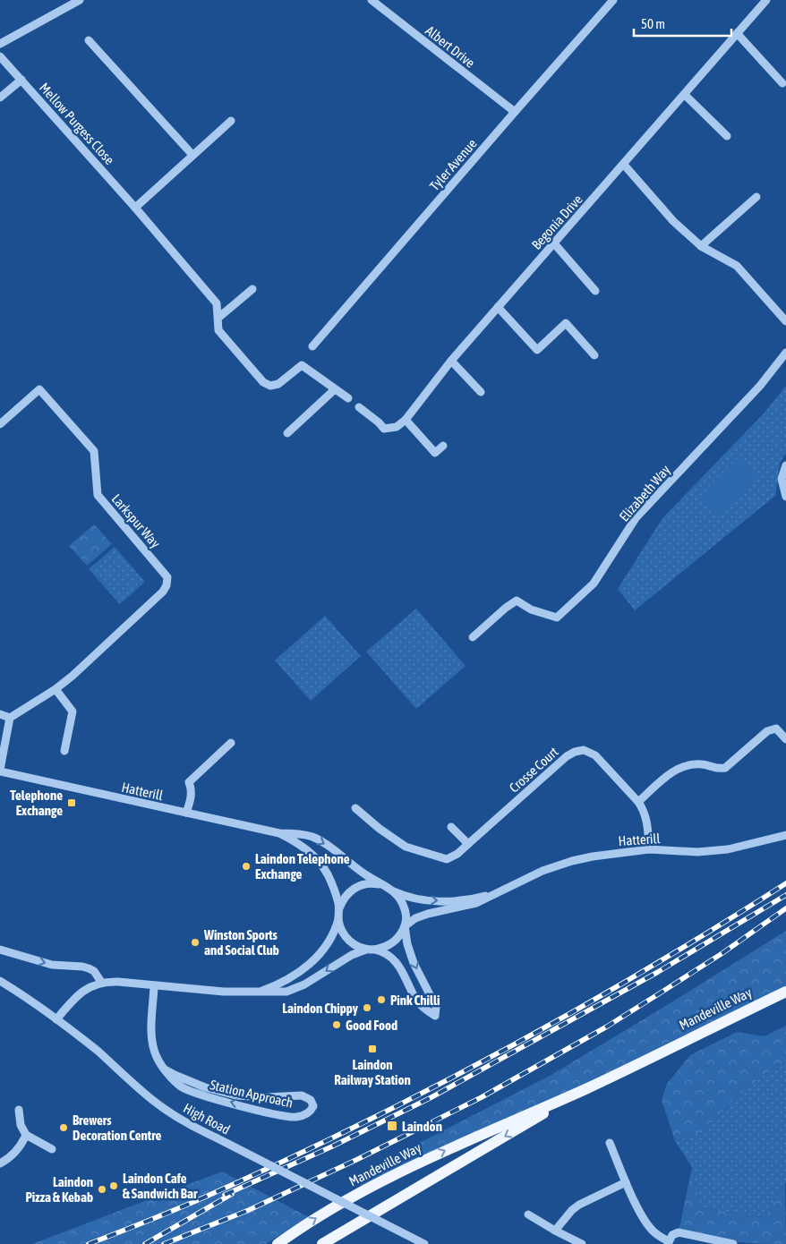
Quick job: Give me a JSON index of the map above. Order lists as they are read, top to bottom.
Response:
{
  "streets": {
    "main road": ["Mandeville Way"],
    "street": [
      "Albert Drive",
      "Mellow Purgess Close",
      "Tyler Avenue",
      "Begonia Drive",
      "Elizabeth Way",
      "Larkspur Way",
      "Crosse Court",
      "Hatterill",
      "Station Approach",
      "High Road"
    ]
  },
  "crossings": [
    ["Albert Drive", "Tyler Avenue"],
    ["Crosse Court", "Hatterill"]
  ],
  "places": {
    "transit": ["Telephone Exchange", "Laindon Railway Station", "Laindon"],
    "other": [
      "Laindon Telephone Exchange",
      "Winston Sports and Social Club",
      "Pink Chilli",
      "Laindon Chippy",
      "Good Food",
      "Brewers Decoration Centre",
      "Laindon Cafe & Sandwich Bar",
      "Laindon Pizza & Kebab"
    ]
  },
  "scale_bar": "50 m"
}
